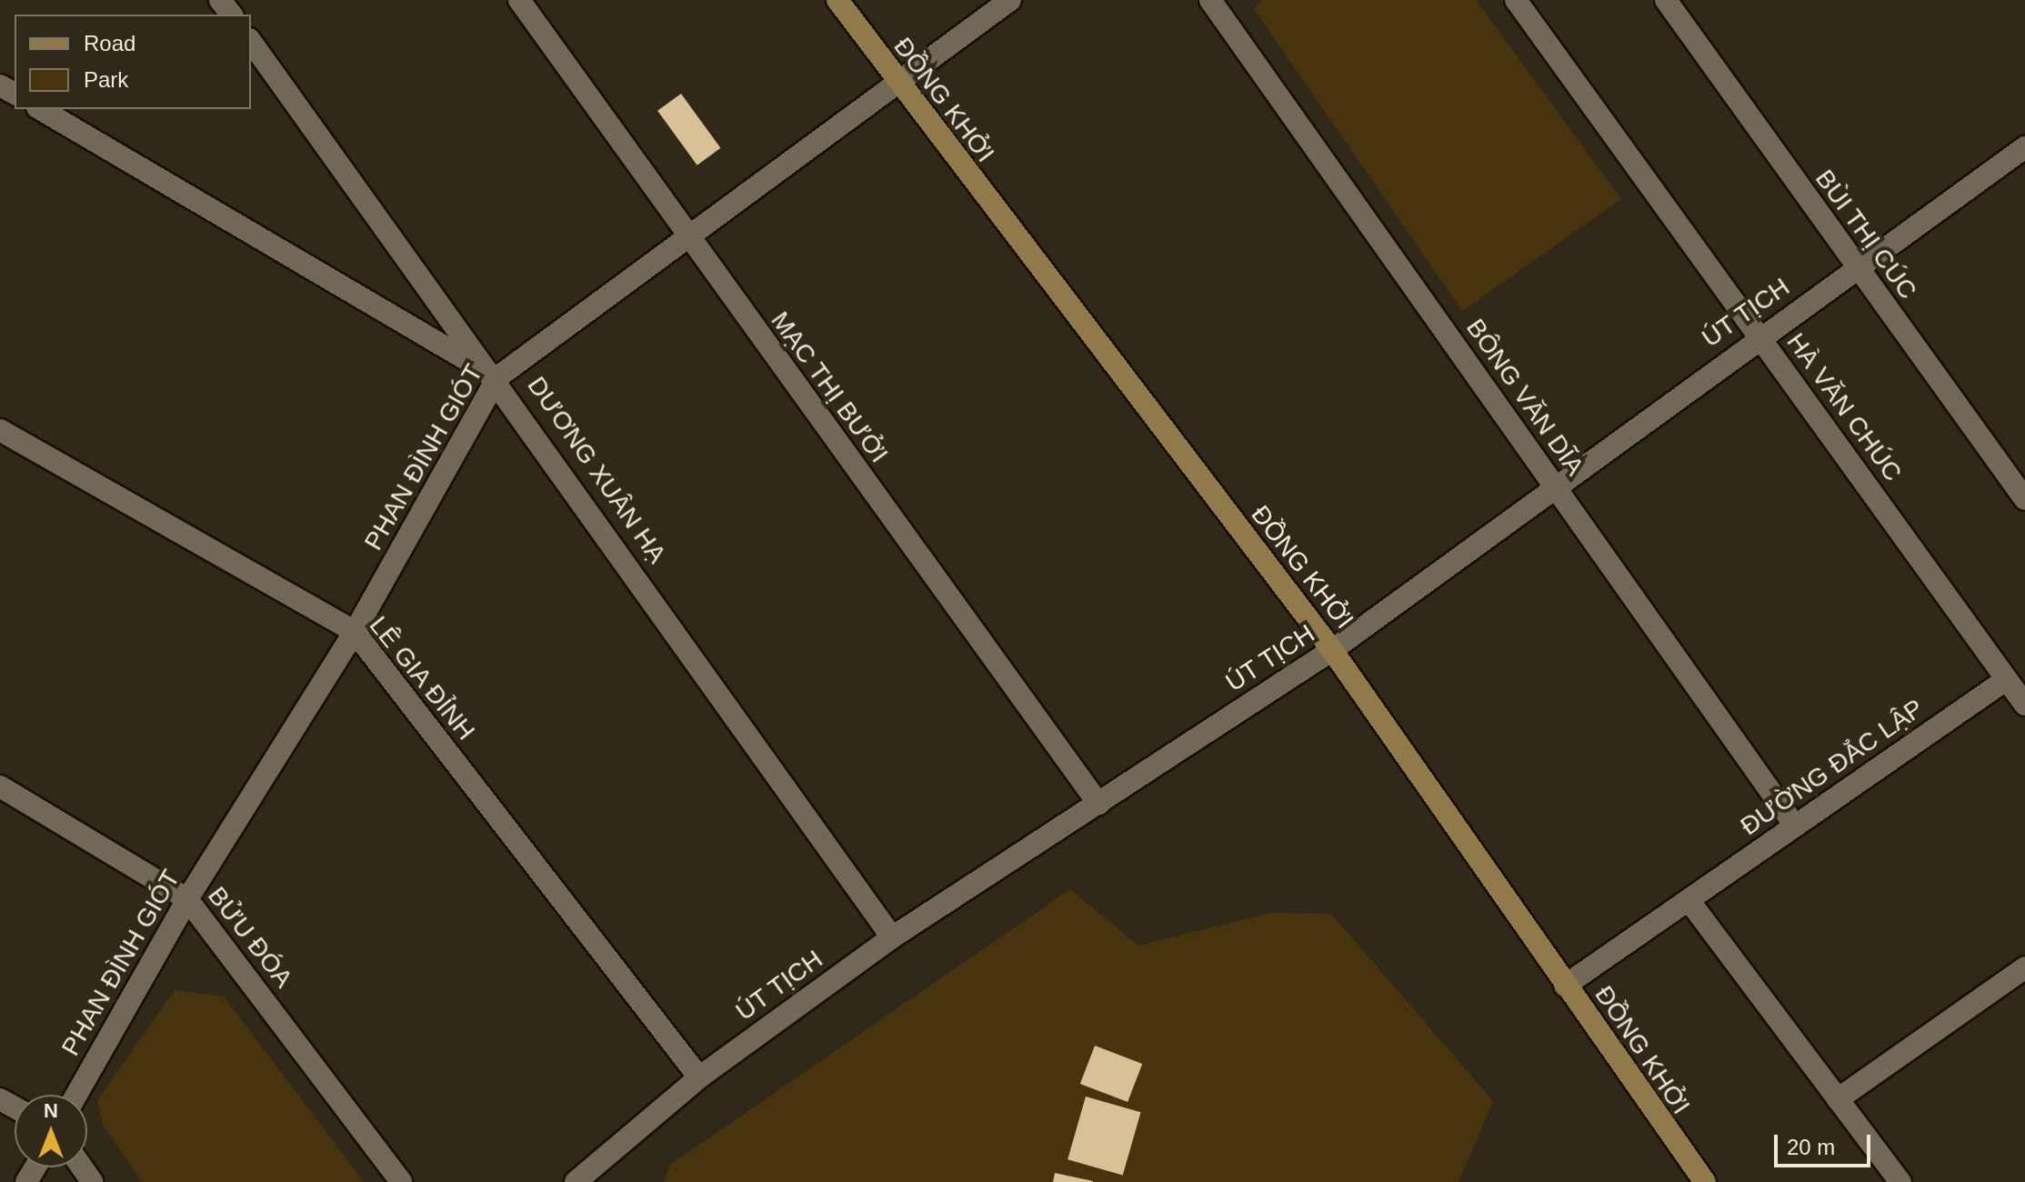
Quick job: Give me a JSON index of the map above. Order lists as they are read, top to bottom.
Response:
{
  "streets": {
    "street": [
      "ĐỒNG KHỞI",
      "BÙI THỊ CÚC",
      "ÚT TỊCH",
      "MẠC THỊ BƯỞI",
      "BÔNG VĂN DĨA",
      "HÀ VĂN CHÚC",
      "PHAN ĐÌNH GIÓT",
      "DƯƠNG XUÂN HẠ",
      "LÊ GIA ĐỈNH",
      "ĐƯỜNG ĐẮC LẬP",
      "BỬU ĐÓA"
    ]
  },
  "crossings": [
    ["ĐỒNG KHỞI", "ÚT TỊCH"],
    ["ĐỒNG KHỞI", "PHAN ĐÌNH GIÓT"],
    ["ĐỒNG KHỞI", "ĐƯỜNG ĐẮC LẬP"],
    ["BÙI THỊ CÚC", "ÚT TỊCH"],
    ["ÚT TỊCH", "MẠC THỊ BƯỞI"],
    ["ÚT TỊCH", "BÔNG VĂN DĨA"],
    ["ÚT TỊCH", "HÀ VĂN CHÚC"],
    ["ÚT TỊCH", "DƯƠNG XUÂN HẠ"],
    ["ÚT TỊCH", "LÊ GIA ĐỈNH"],
    ["MẠC THỊ BƯỞI", "PHAN ĐÌNH GIÓT"],
    ["BÔNG VĂN DĨA", "ĐƯỜNG ĐẮC LẬP"],
    ["HÀ VĂN CHÚC", "ĐƯỜNG ĐẮC LẬP"],
    ["PHAN ĐÌNH GIÓT", "DƯƠNG XUÂN HẠ"],
    ["PHAN ĐÌNH GIÓT", "LÊ GIA ĐỈNH"],
    ["PHAN ĐÌNH GIÓT", "BỬU ĐÓA"]
  ],
  "legend": ["Road", "Park"],
  "scale_bar": "20 m",
  "north": "top"
}
